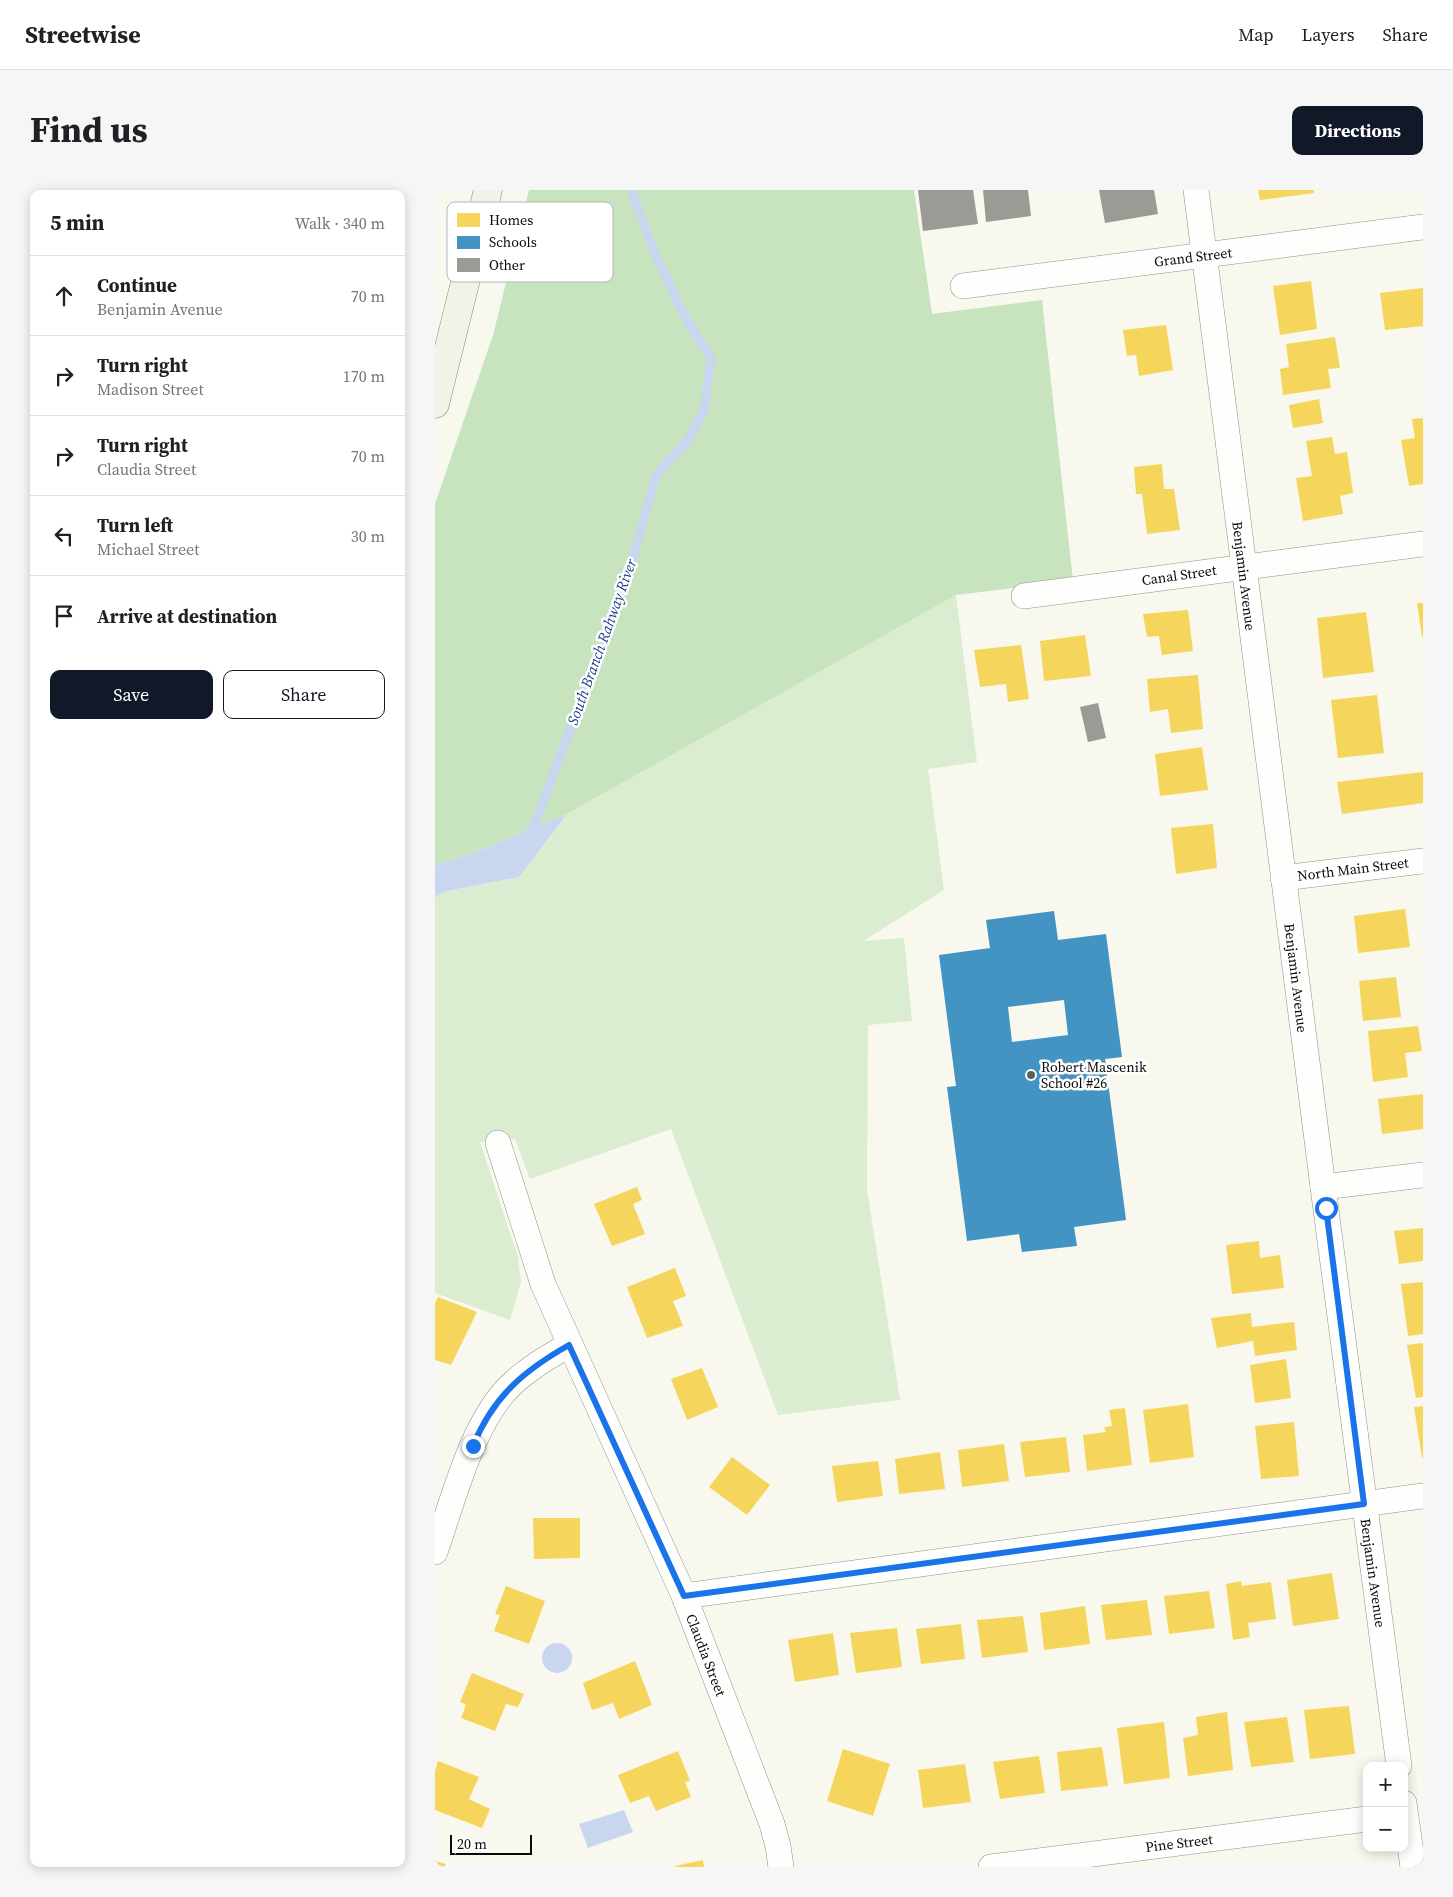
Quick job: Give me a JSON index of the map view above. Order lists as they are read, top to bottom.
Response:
{
  "streets": {
    "street": [
      "Grand Street",
      "Canal Street",
      "Benjamin Avenue",
      "North Main Street",
      "Claudia Street",
      "Pine Street"
    ]
  },
  "crossings": [
    ["Grand Street", "Benjamin Avenue"],
    ["Canal Street", "Benjamin Avenue"],
    ["Benjamin Avenue", "North Main Street"]
  ],
  "water": ["South Branch Rahway River"],
  "places": ["Robert Mascenik School #26"],
  "legend": ["Homes", "Schools", "Other"],
  "scale_bar": "20 m",
  "page": {
    "header": "Streetwise",
    "nav": ["Map", "Layers", "Share"],
    "title": "Find us",
    "buttons": [
      "Directions",
      ["Save", "Share"]
    ],
    "heading": ["5 min", "Walk · 340 m"],
    "list": [
      ["Continue", "Benjamin Avenue", "70 m"],
      ["Turn right", "Madison Street", "170 m"],
      ["Turn right", "Claudia Street", "70 m"],
      ["Turn left", "Michael Street", "30 m"],
      "Arrive at destination"
    ],
    "map_buttons": ["+", "−"],
    "scale": "20 m"
  }
}
